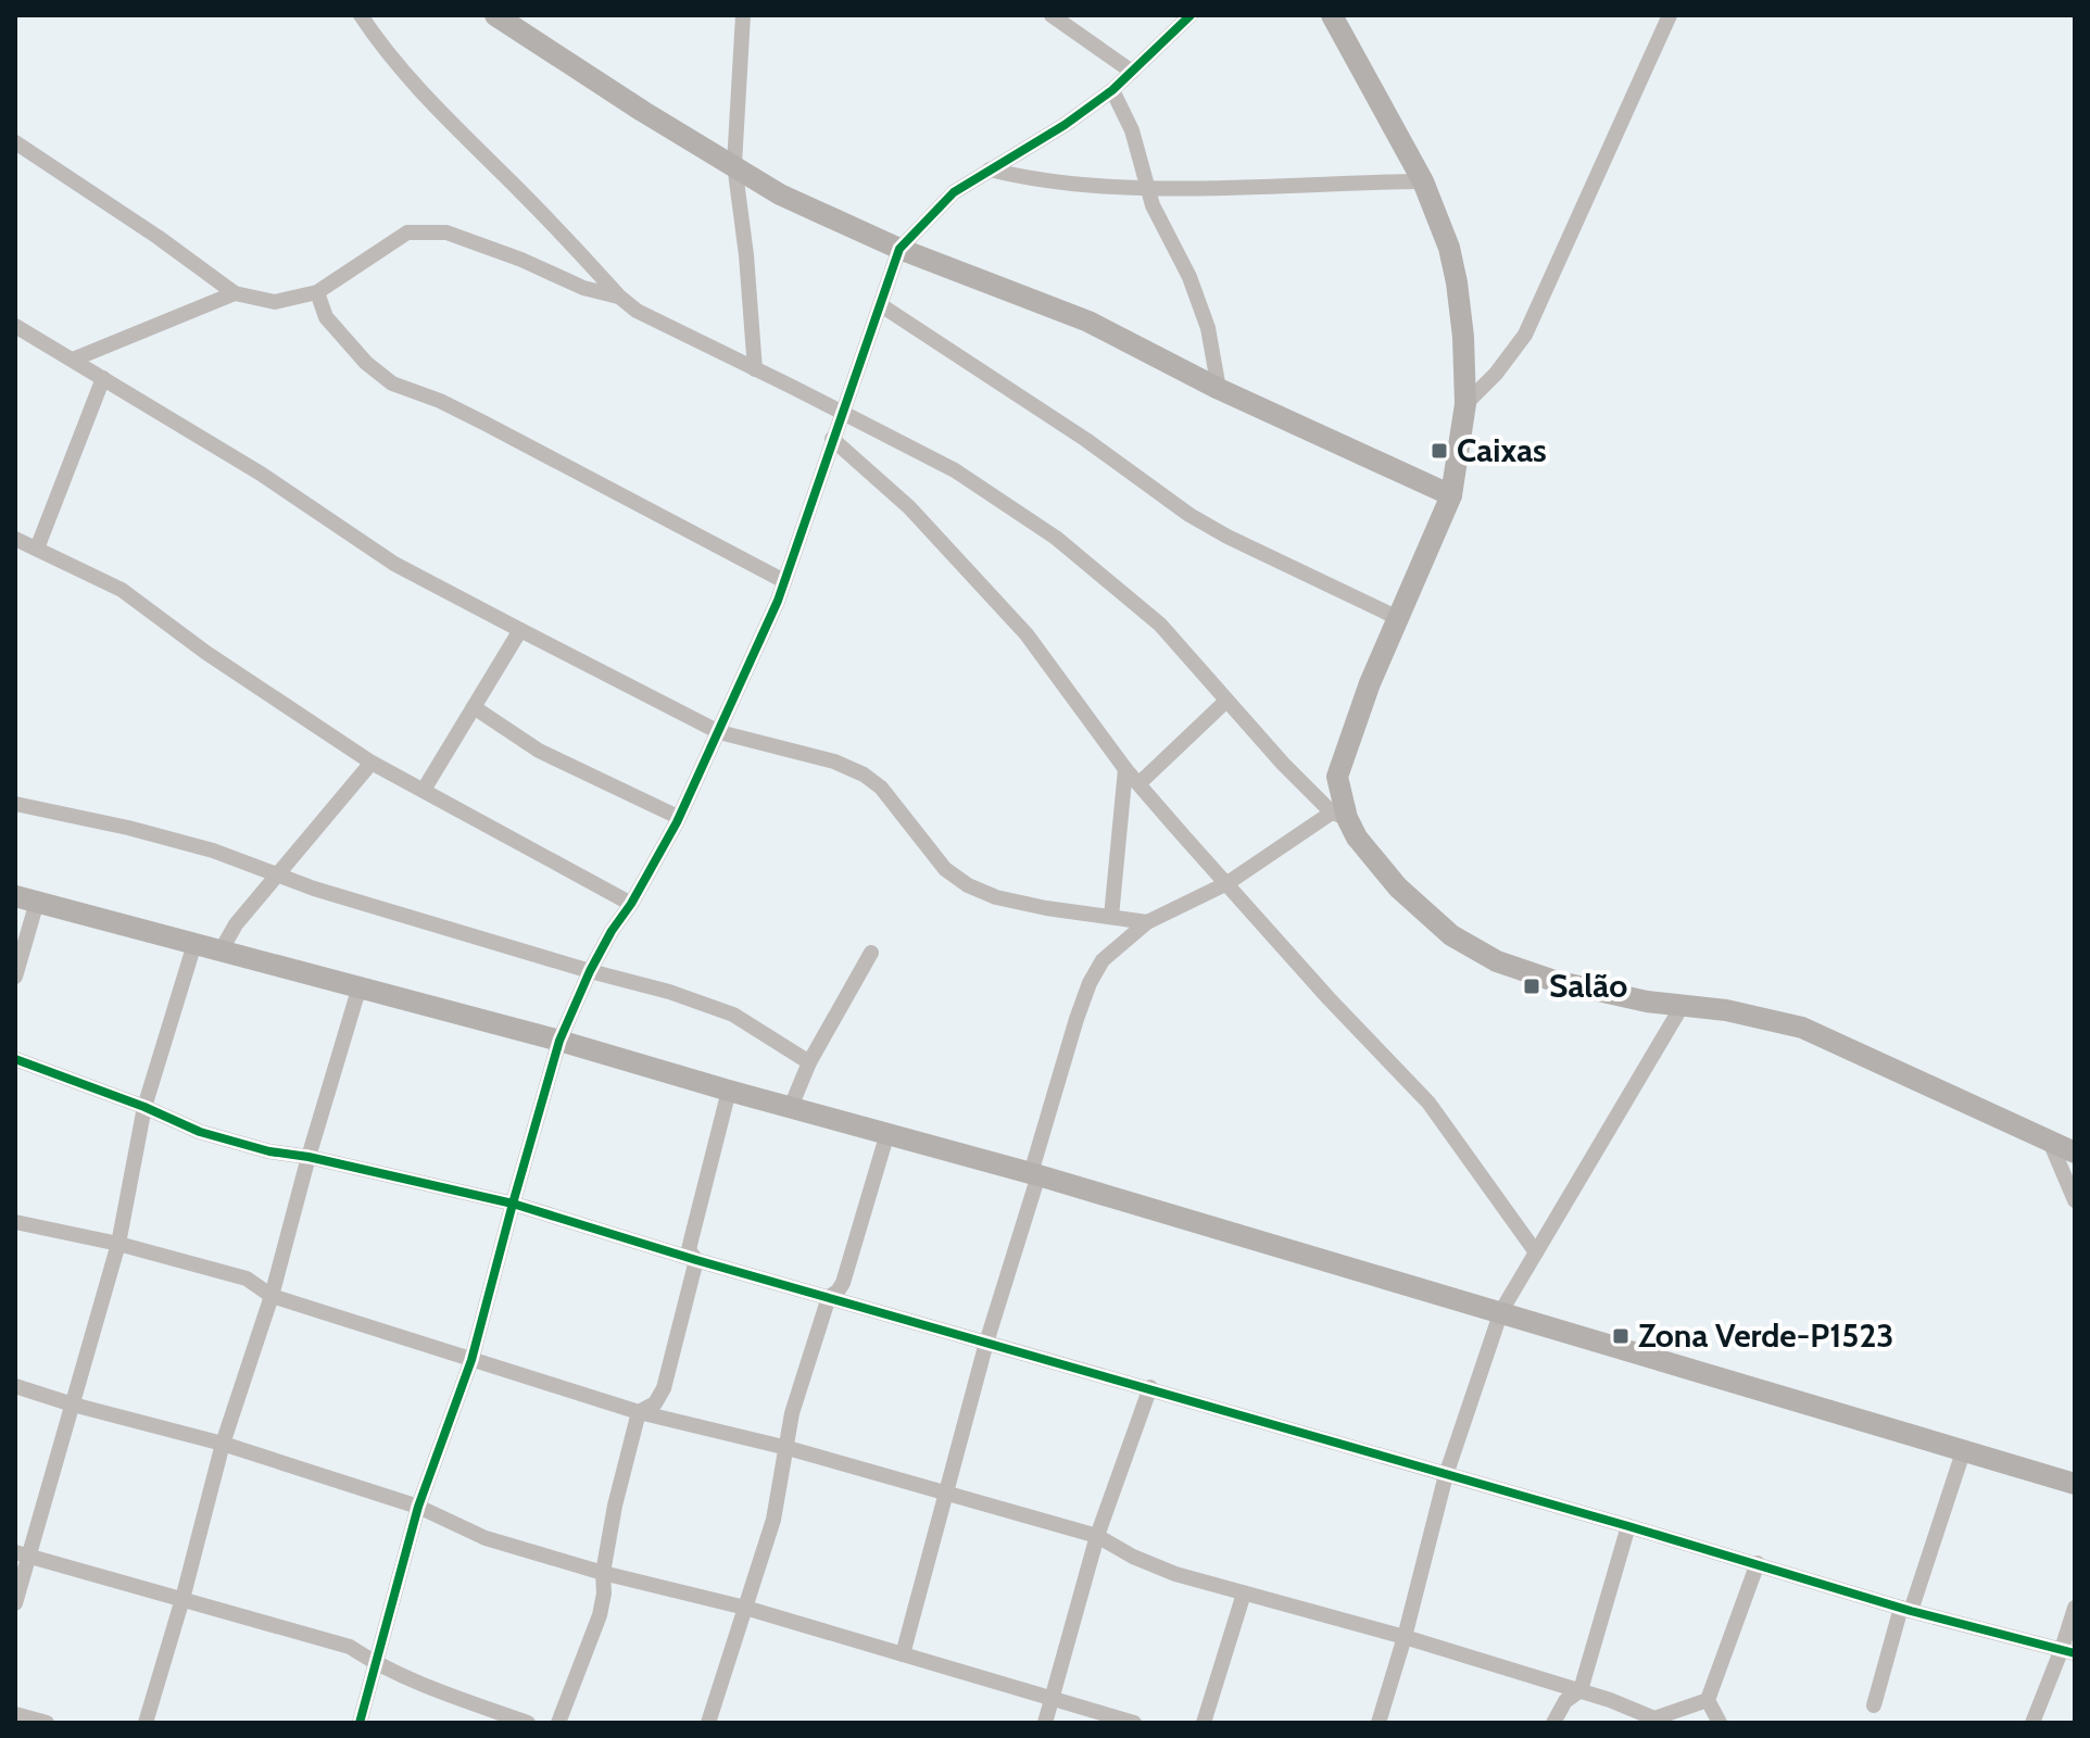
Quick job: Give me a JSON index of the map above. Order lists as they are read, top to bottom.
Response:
{
  "places": {
    "transit": ["Caixas", "Salão", "Zona Verde-P1523"]
  }
}
